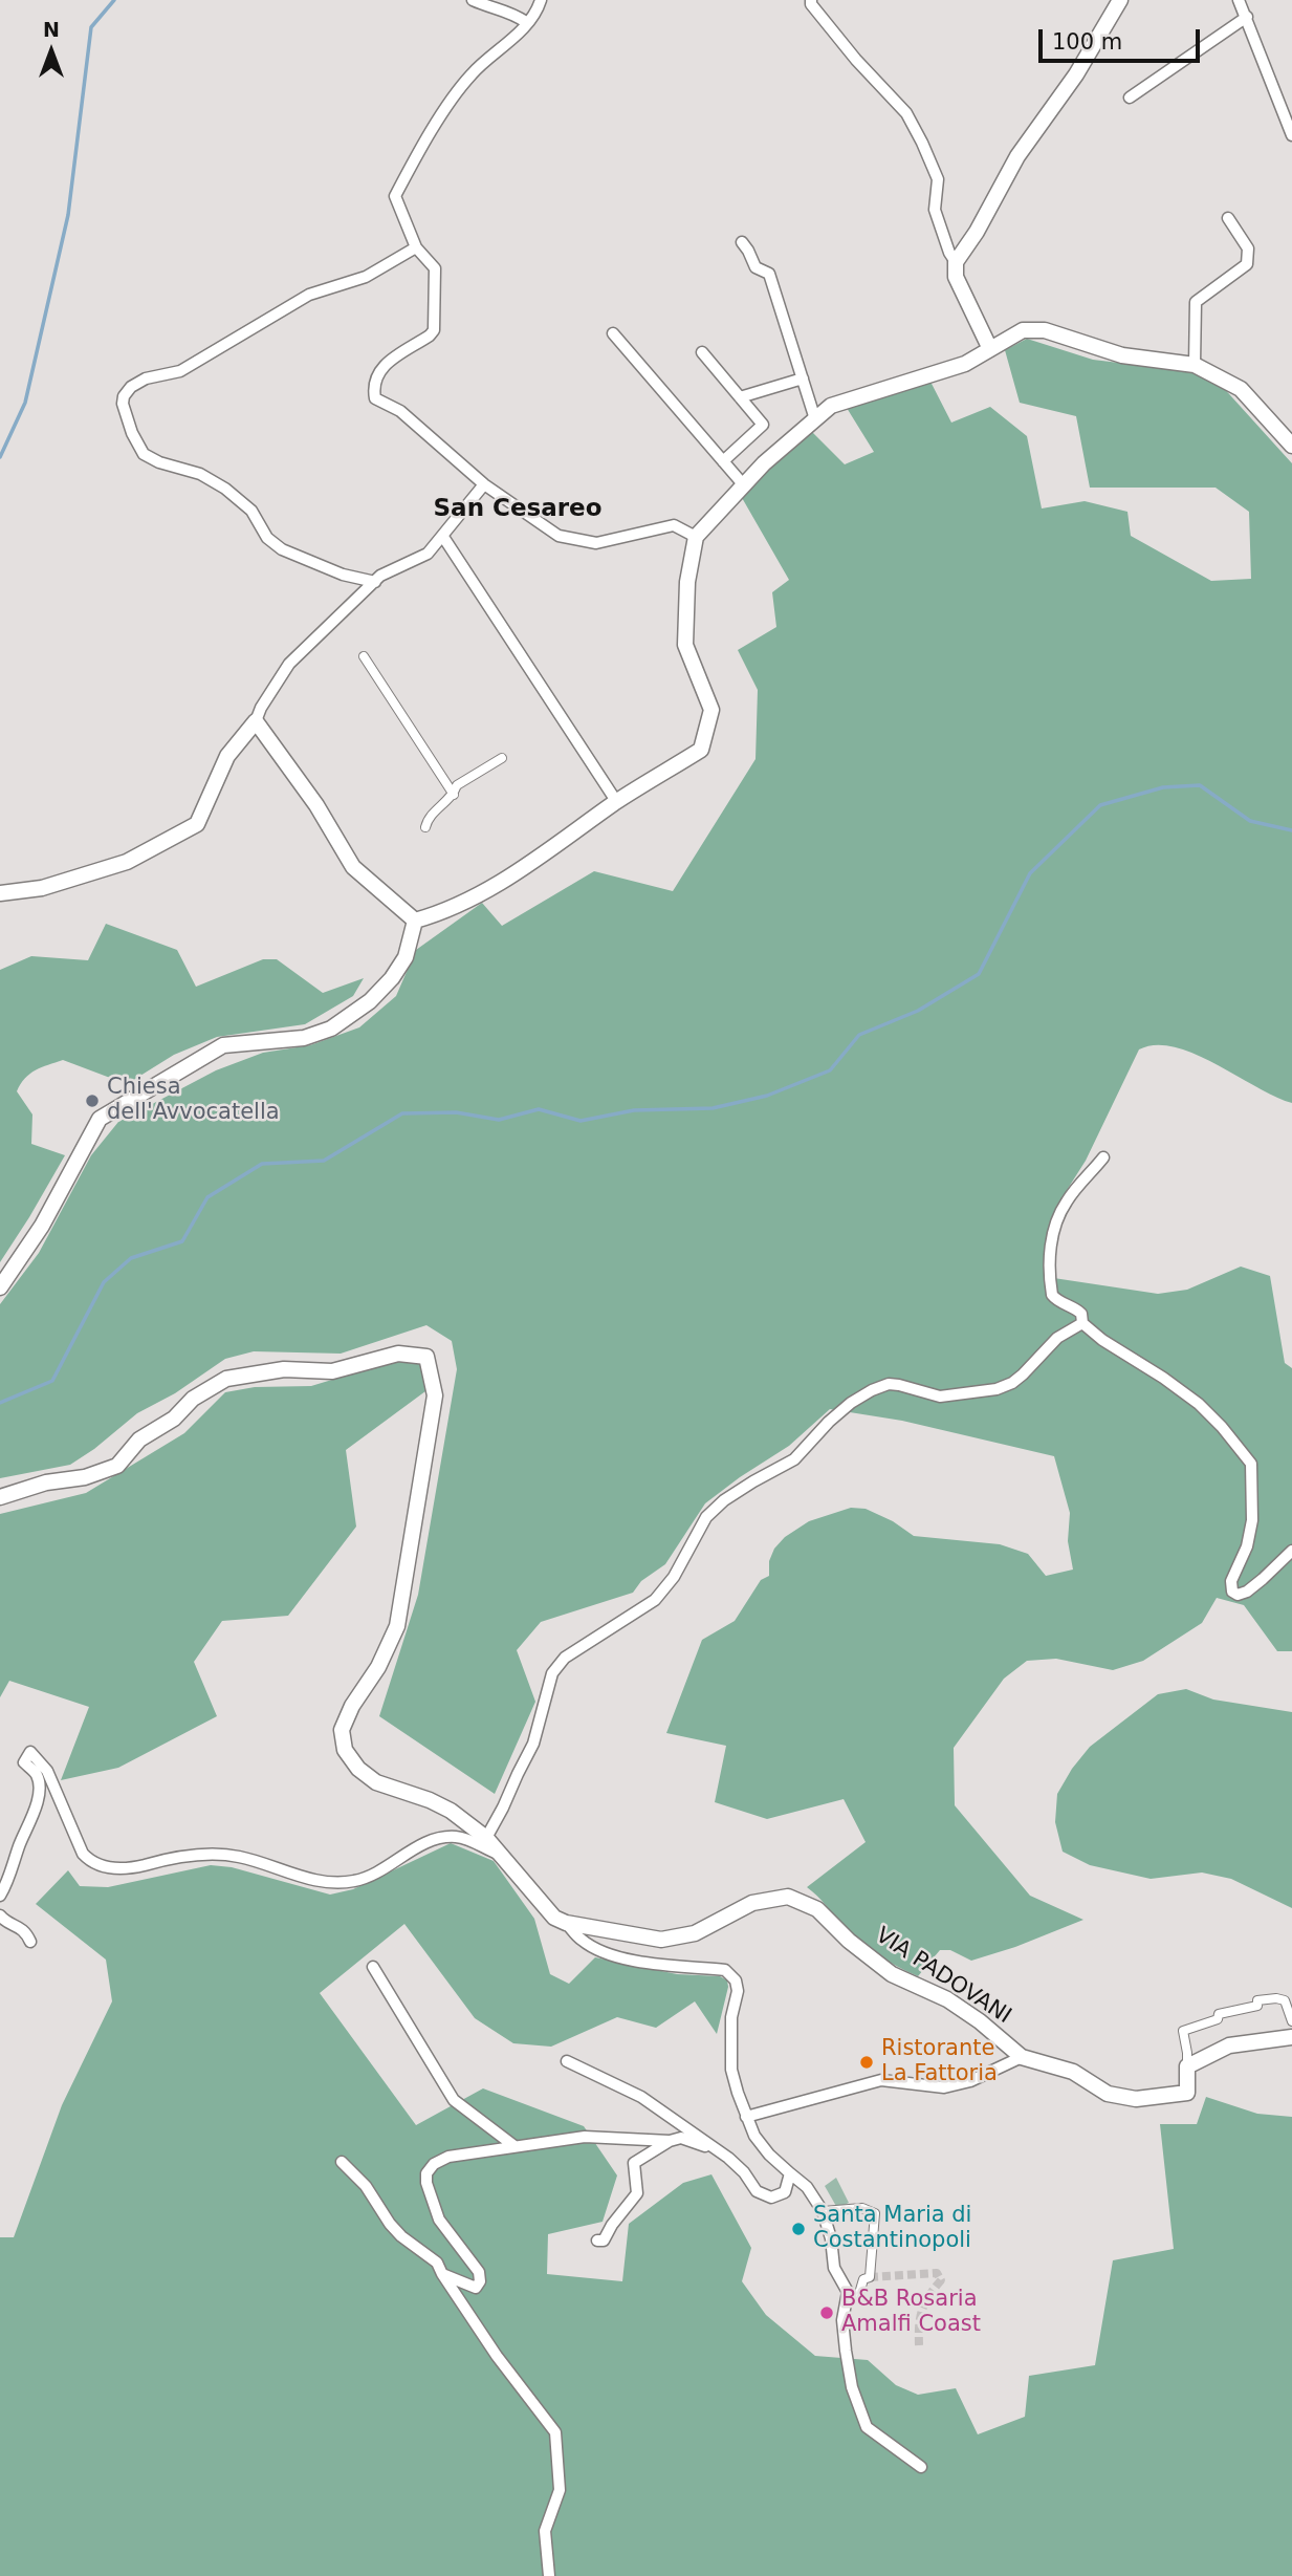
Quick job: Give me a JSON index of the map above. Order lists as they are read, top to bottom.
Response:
{
  "streets": {
    "street": ["VIA PADOVANI"]
  },
  "districts": ["San Cesareo"],
  "places": [
    "Chiesa dell'Avvocatella",
    "Ristorante La Fattoria",
    "Santa Maria di Costantinopoli",
    "B&B Rosaria Amalfi Coast"
  ],
  "scale_bar": "100 m",
  "north": "top"
}
